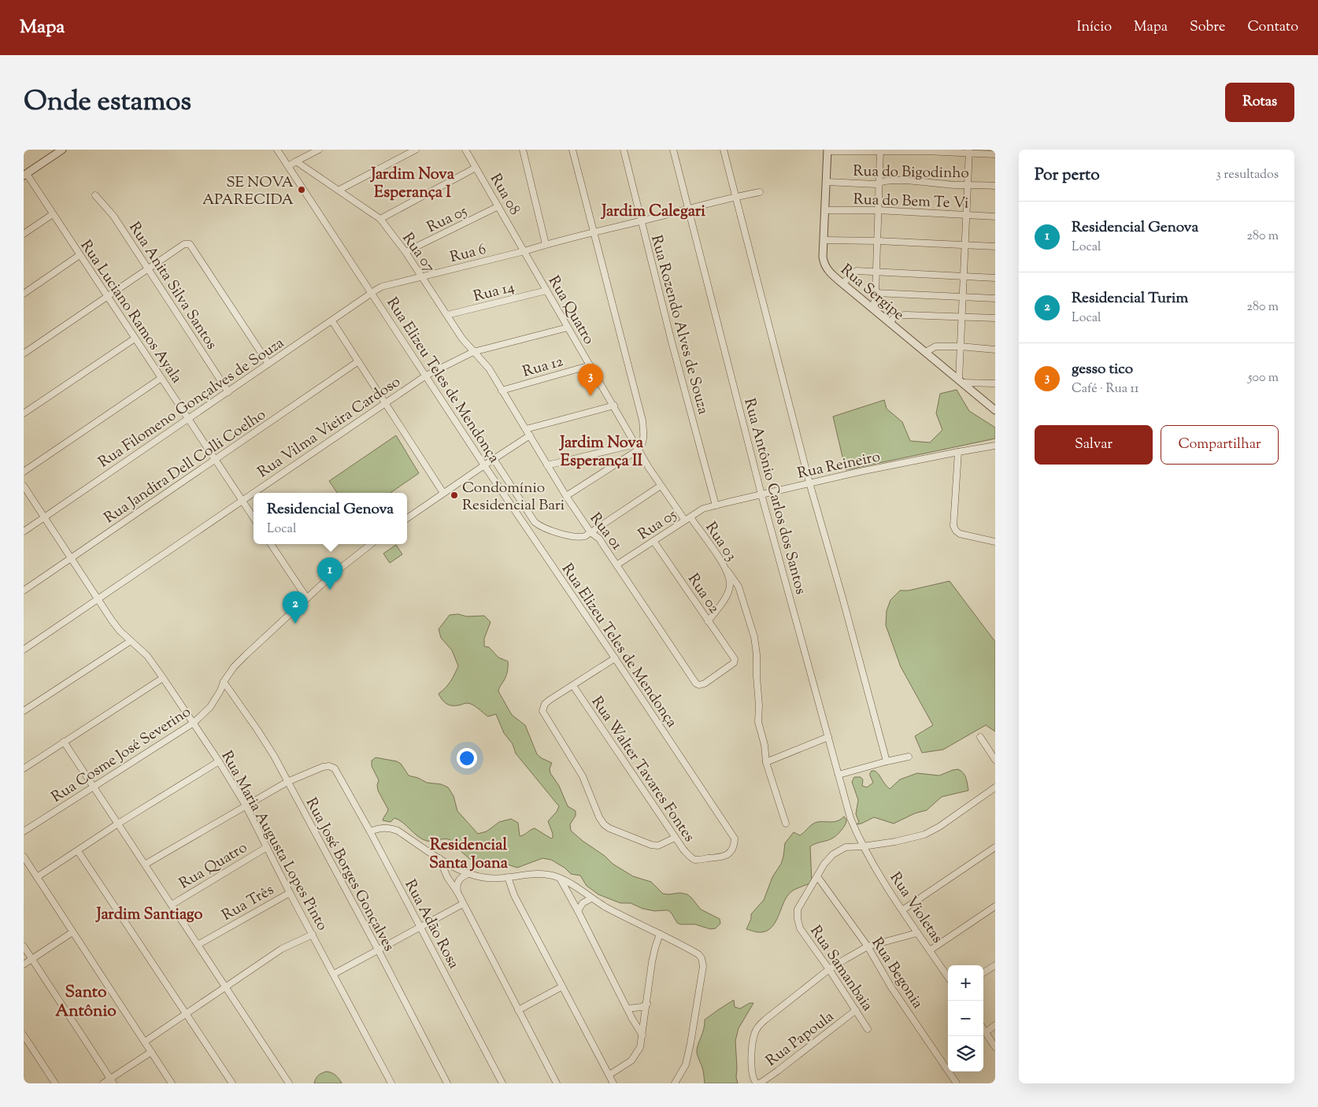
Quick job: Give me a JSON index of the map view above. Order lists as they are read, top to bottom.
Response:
{
  "streets": {
    "street": [
      "Rua do Bigodinho",
      "Rua 08",
      "Rua do Bem Te Vi",
      "Rua 05",
      "Rua 07",
      "Rua 6",
      "Rua Anita Silva Santos",
      "Rua 14",
      "Rua Sergipe",
      "Rua Quatro",
      "Rua Luciano Ramos Ayala",
      "Rua Rozendo Alves de Souza",
      "Rua 12",
      "Rua Elizeu Teles de Mendonça",
      "Rua Filomeno Gonçalves de Souza",
      "Rua Vilma Vieira Cardoso",
      "Rua Reineiro",
      "Rua Jandira Dell Colli Coelho",
      "Rua Antônio Carlos dos Santos",
      "Rua 01",
      "Rua 03",
      "Rua 02",
      "Rua Cosme José Severino",
      "Rua Walter Tavares Fontes",
      "Rua Maria Augusta Lopes Pinto",
      "Rua José Borges Gonçalves",
      "Rua Três",
      "Rua Violetas",
      "Rua Adão Rosa",
      "Rua Samanbaia",
      "Rua Begonia",
      "Rua Papoula"
    ]
  },
  "crossings": [
    ["Rua do Bigodinho", "Rua Sergipe"],
    ["Rua 08", "Rua 05"],
    ["Rua 08", "Rua 6"],
    ["Rua 08", "Rua Quatro"],
    ["Rua do Bem Te Vi", "Rua Sergipe"],
    ["Rua 05", "Rua 07"],
    ["Rua 05", "Rua Quatro"],
    ["Rua 05", "Rua Reineiro"],
    ["Rua 05", "Rua 01"],
    ["Rua 05", "Rua 03"],
    ["Rua 05", "Rua 02"],
    ["Rua 07", "Rua 6"],
    ["Rua 07", "Rua 14"],
    ["Rua 07", "Rua 12"],
    ["Rua 07", "Rua Vilma Vieira Cardoso"],
    ["Rua 07", "Rua 01"],
    ["Rua 6", "Rua Quatro"],
    ["Rua 6", "Rua Rozendo Alves de Souza"],
    ["Rua 6", "Rua Elizeu Teles de Mendonça"],
    ["Rua 6", "Rua Filomeno Gonçalves de Souza"],
    ["Rua 6", "Rua Antônio Carlos dos Santos"],
    ["Rua Anita Silva Santos", "Rua Filomeno Gonçalves de Souza"],
    ["Rua 14", "Rua Quatro"],
    ["Rua Quatro", "Rua 12"],
    ["Rua Quatro", "Rua Vilma Vieira Cardoso"],
    ["Rua Quatro", "Rua Reineiro"],
    ["Rua Quatro", "Rua 03"],
    ["Rua Quatro", "Rua Maria Augusta Lopes Pinto"],
    ["Rua Luciano Ramos Ayala", "Rua Filomeno Gonçalves de Souza"],
    ["Rua Luciano Ramos Ayala", "Rua Vilma Vieira Cardoso"],
    ["Rua Luciano Ramos Ayala", "Rua Jandira Dell Colli Coelho"],
    ["Rua Rozendo Alves de Souza", "Rua Reineiro"],
    ["Rua 12", "Rua 01"],
    ["Rua Elizeu Teles de Mendonça", "Rua Filomeno Gonçalves de Souza"],
    ["Rua Elizeu Teles de Mendonça", "Rua Vilma Vieira Cardoso"],
    ["Rua Elizeu Teles de Mendonça", "Rua Walter Tavares Fontes"],
    ["Rua Filomeno Gonçalves de Souza", "Rua Maria Augusta Lopes Pinto"],
    ["Rua Vilma Vieira Cardoso", "Rua Maria Augusta Lopes Pinto"],
    ["Rua Reineiro", "Rua Antônio Carlos dos Santos"],
    ["Rua Reineiro", "Rua 03"],
    ["Rua Jandira Dell Colli Coelho", "Rua Maria Augusta Lopes Pinto"],
    ["Rua Antônio Carlos dos Santos", "Rua Violetas"],
    ["Rua 01", "Rua 02"],
    ["Rua 03", "Rua 02"],
    ["Rua Cosme José Severino", "Rua Maria Augusta Lopes Pinto"],
    ["Rua Cosme José Severino", "Rua José Borges Gonçalves"],
    ["Rua Maria Augusta Lopes Pinto", "Rua Três"],
    ["Rua José Borges Gonçalves", "Rua Adão Rosa"],
    ["Rua Samanbaia", "Rua Begonia"],
    ["Rua Samanbaia", "Rua Papoula"]
  ],
  "districts": [
    "Jardim Nova Esperança I",
    "Jardim Calegari",
    "Jardim Nova Esperança II",
    "Residencial Santa Joana",
    "Jardim Santiago",
    "Santo Antônio"
  ],
  "places": ["SE NOVA APARECIDA", "Condomínio Residencial Bari"],
  "page": {
    "header": "Mapa",
    "nav": [
      "Início",
      "Mapa",
      "Sobre",
      "Contato"
    ],
    "title": "Onde estamos",
    "buttons": [
      "Rotas",
      ["Salvar", "Compartilhar"]
    ],
    "heading": ["Por perto", "3 resultados"],
    "list": [
      {
        "mark": "1",
        "name": "Residencial Genova",
        "note": "Local",
        "value": "280 m"
      },
      {
        "mark": "2",
        "name": "Residencial Turim",
        "note": "Local",
        "value": "280 m"
      },
      {
        "mark": "3",
        "name": "gesso tico",
        "note": "Café · Rua 11",
        "value": "500 m"
      }
    ],
    "pins": ["3", "1", "2"],
    "popup": ["Residencial Genova", "Local"],
    "map_buttons": ["+", "−"]
  }
}
